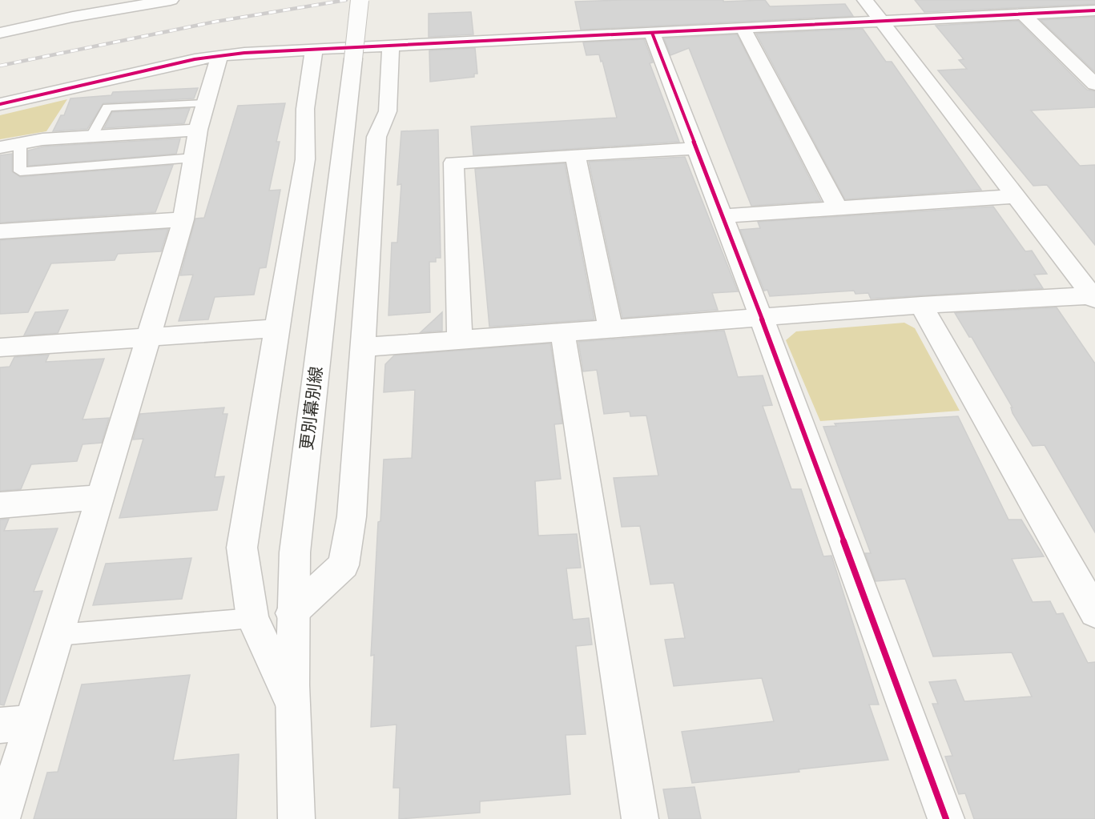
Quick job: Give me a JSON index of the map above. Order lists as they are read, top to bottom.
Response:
{
  "streets": {
    "street": ["更別幕別線"]
  }
}
